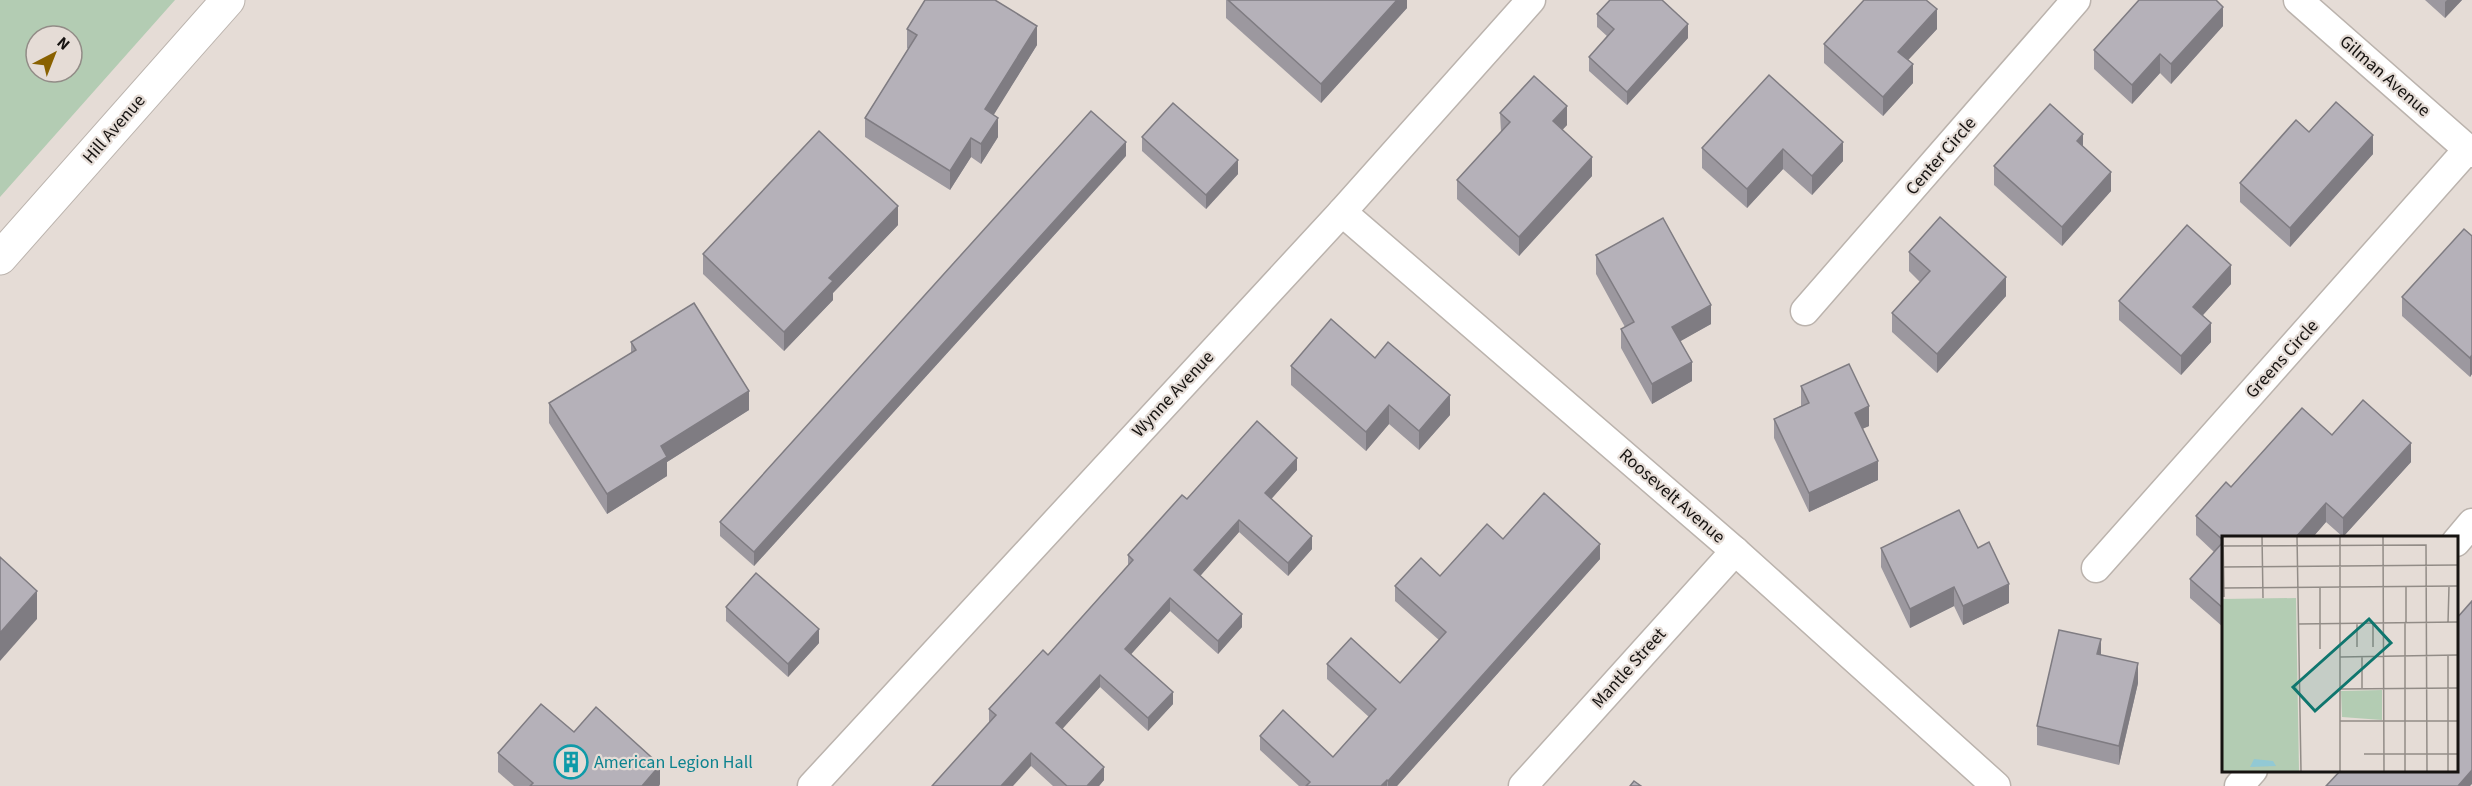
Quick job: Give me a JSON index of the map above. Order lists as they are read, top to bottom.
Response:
{
  "streets": {
    "street": [
      "Gilman Avenue",
      "Hill Avenue",
      "Center Circle",
      "Greens Circle",
      "Wynne Avenue",
      "Roosevelt Avenue",
      "Mantle Street"
    ]
  },
  "crossings": [
    ["Gilman Avenue", "Greens Circle"],
    ["Wynne Avenue", "Roosevelt Avenue"],
    ["Roosevelt Avenue", "Mantle Street"]
  ],
  "places": {
    "building": ["American Legion Hall"]
  },
  "north": "top right"
}
